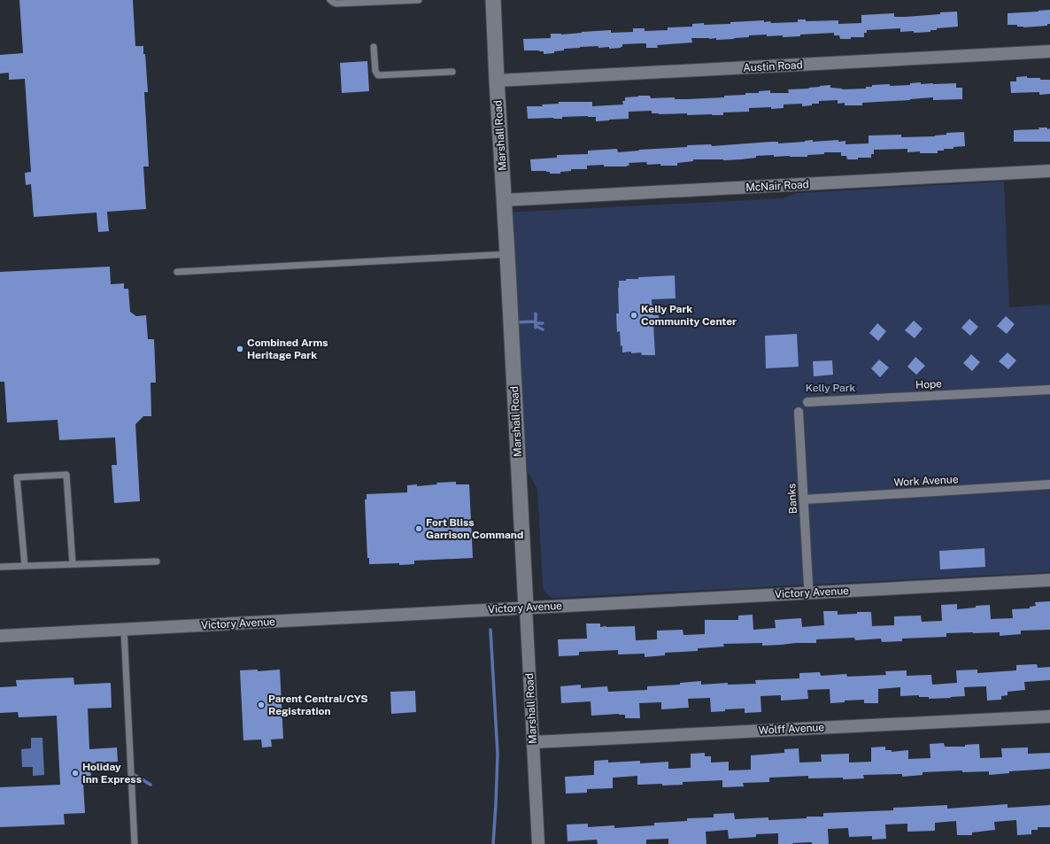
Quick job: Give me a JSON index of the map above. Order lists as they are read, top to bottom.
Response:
{
  "streets": {
    "street": [
      "Austin Road",
      "Marshall Road",
      "McNair Road",
      "Hope",
      "Work Avenue",
      "Banks",
      "Victory Avenue",
      "Wolff Avenue"
    ]
  },
  "crossings": [
    ["Austin Road", "Marshall Road"],
    ["Marshall Road", "McNair Road"],
    ["Marshall Road", "Victory Avenue"],
    ["Marshall Road", "Wolff Avenue"],
    ["Work Avenue", "Banks"]
  ],
  "parks": ["Kelly Park"],
  "places": [
    "Kelly Park Community Center",
    "Combined Arms Heritage Park",
    "Fort Bliss Garrison Command",
    "Parent Central/CYS Registration",
    "Holiday Inn Express"
  ]
}
